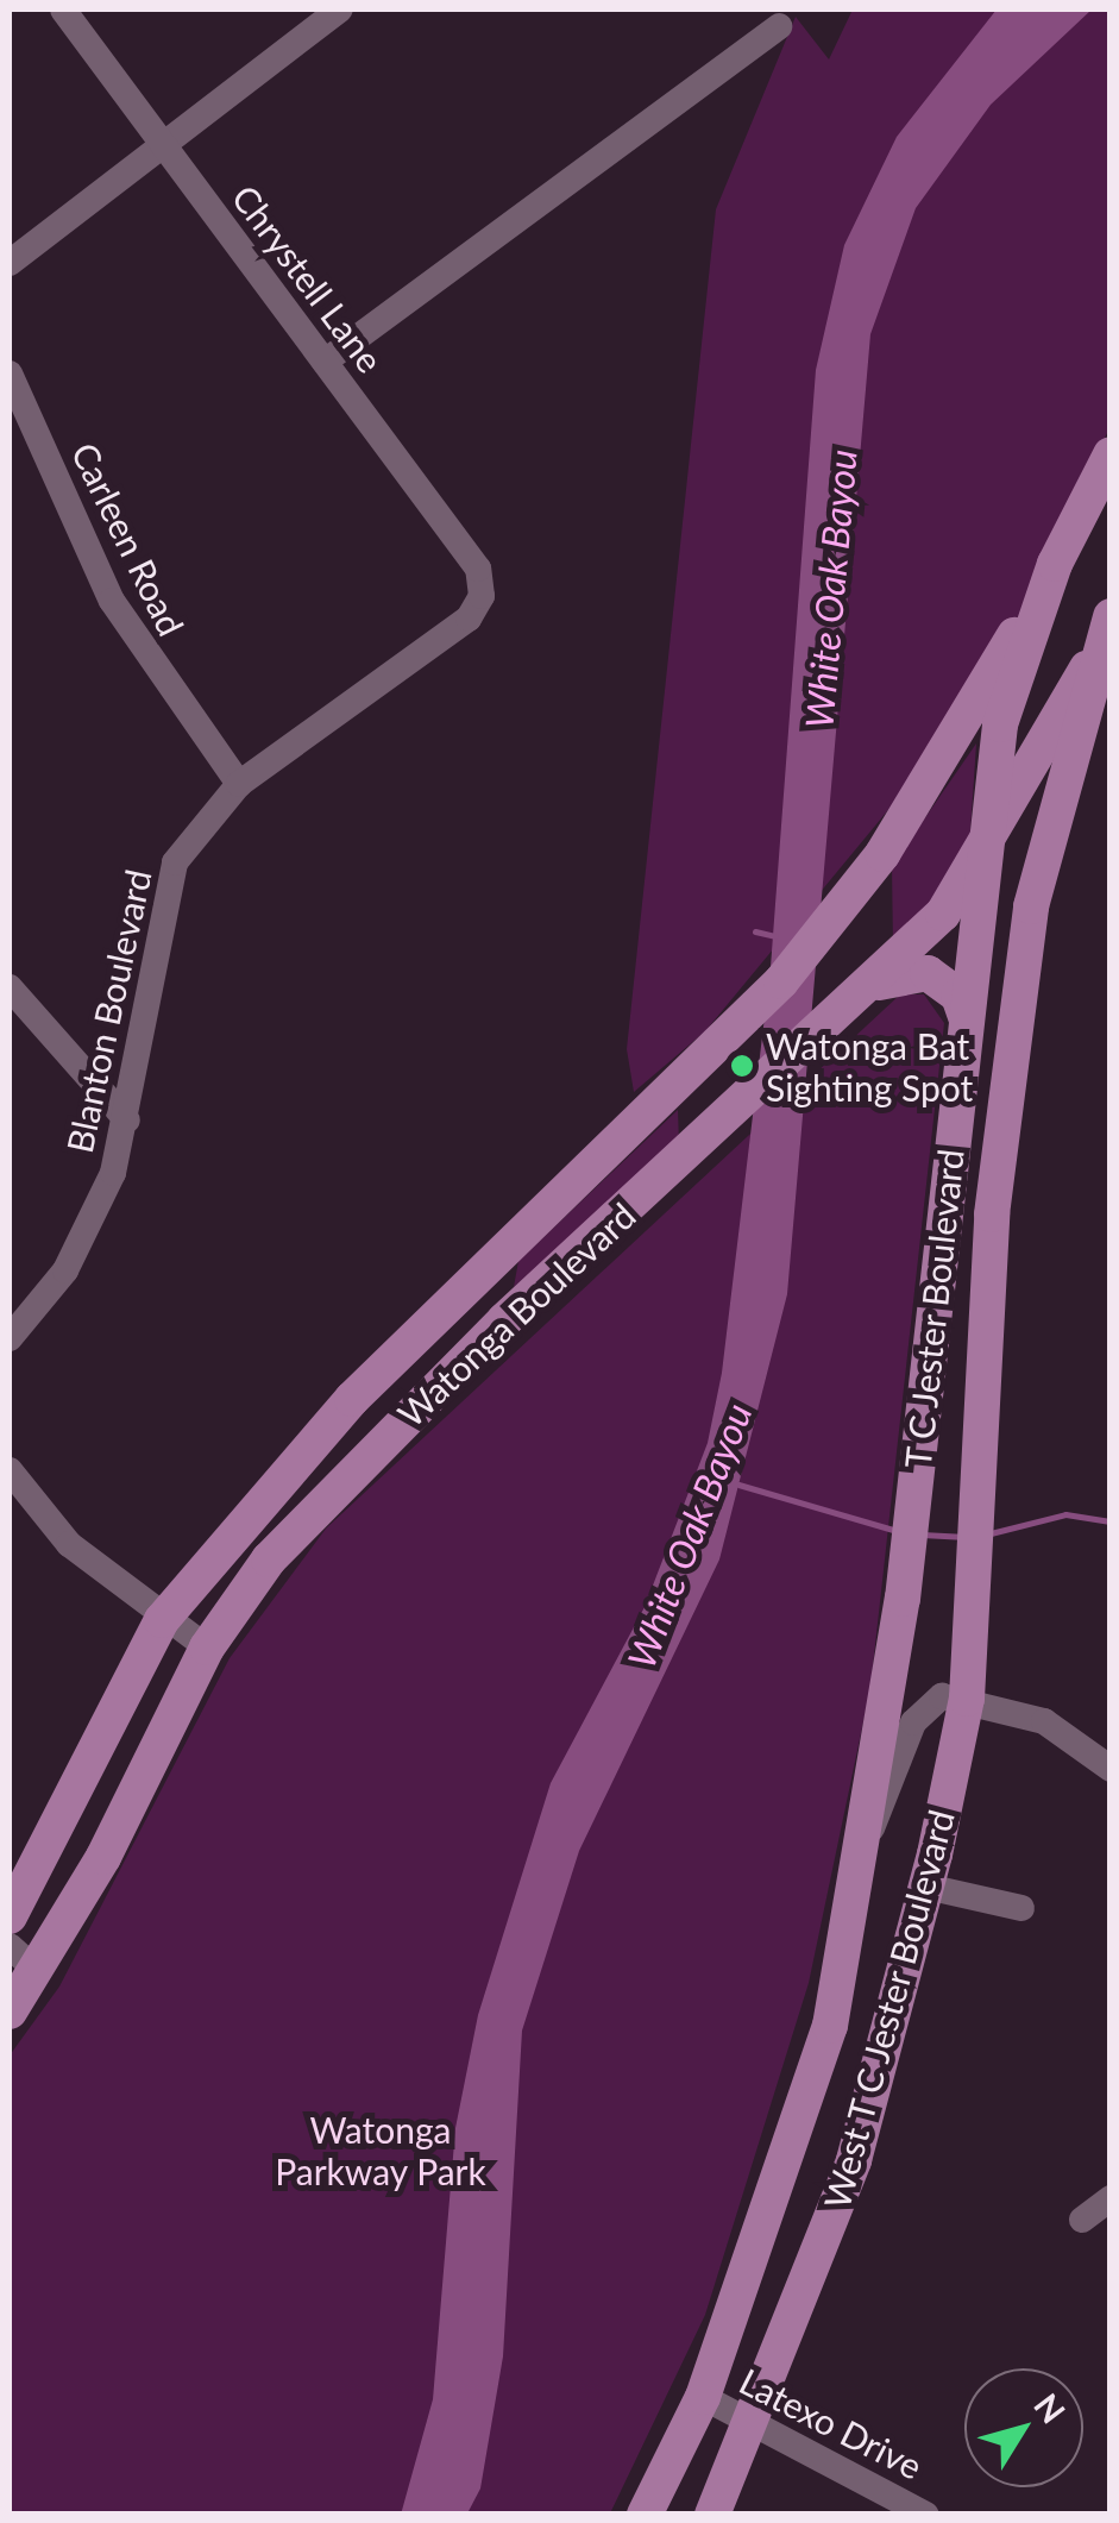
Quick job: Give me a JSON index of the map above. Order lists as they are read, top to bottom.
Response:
{
  "streets": {
    "main road": ["T C Jester Boulevard", "Watonga Boulevard", "West T C Jester Boulevard"],
    "street": [
      "Chrystell Lane",
      "Carleen Road",
      "Blanton Boulevard",
      "Latexo Drive"
    ]
  },
  "crossings": [
    ["Chrystell Lane", "Blanton Boulevard"],
    ["Carleen Road", "Blanton Boulevard"],
    ["T C Jester Boulevard", "Watonga Boulevard"],
    ["T C Jester Boulevard", "West T C Jester Boulevard"],
    ["West T C Jester Boulevard", "Latexo Drive"]
  ],
  "water": ["White Oak Bayou"],
  "parks": ["Watonga Parkway Park"],
  "places": ["Watonga Bat Sighting Spot"],
  "north": "top right"
}
